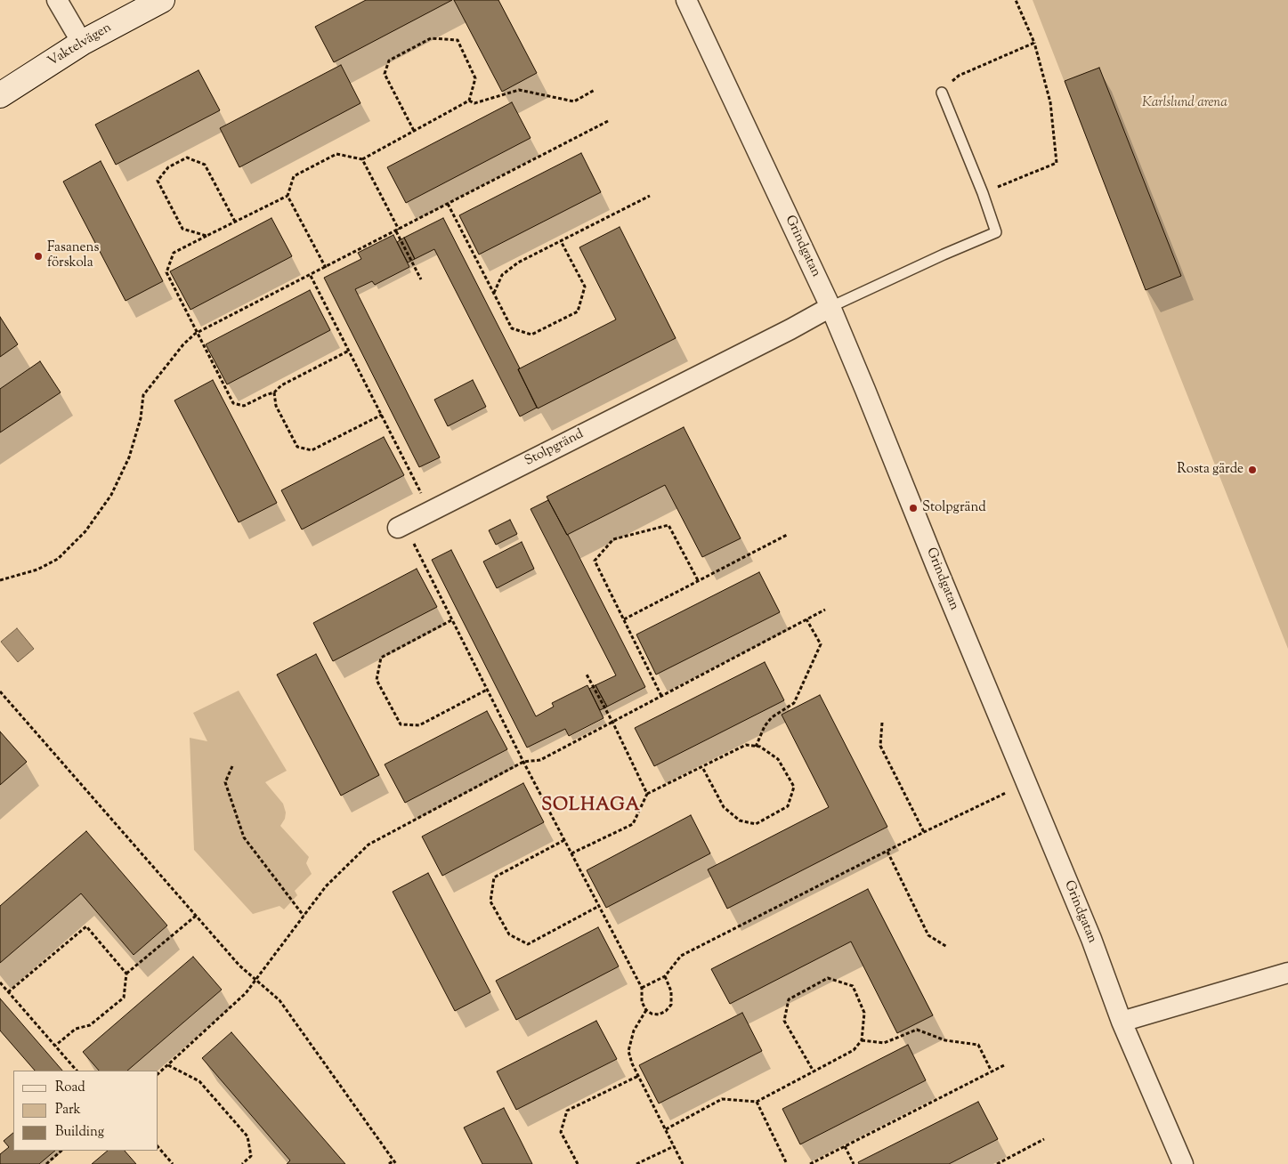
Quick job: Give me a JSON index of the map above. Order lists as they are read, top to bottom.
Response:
{
  "streets": {
    "street": ["Vaktelvägen", "Grindgatan", "Stolpgränd"]
  },
  "crossings": [
    ["Grindgatan", "Stolpgränd"]
  ],
  "districts": ["SOLHAGA"],
  "parks": ["Karlslund arena"],
  "places": ["Fasanens förskola", "Rosta gärde", "Stolpgränd"],
  "legend": ["Road", "Park", "Building"]
}
